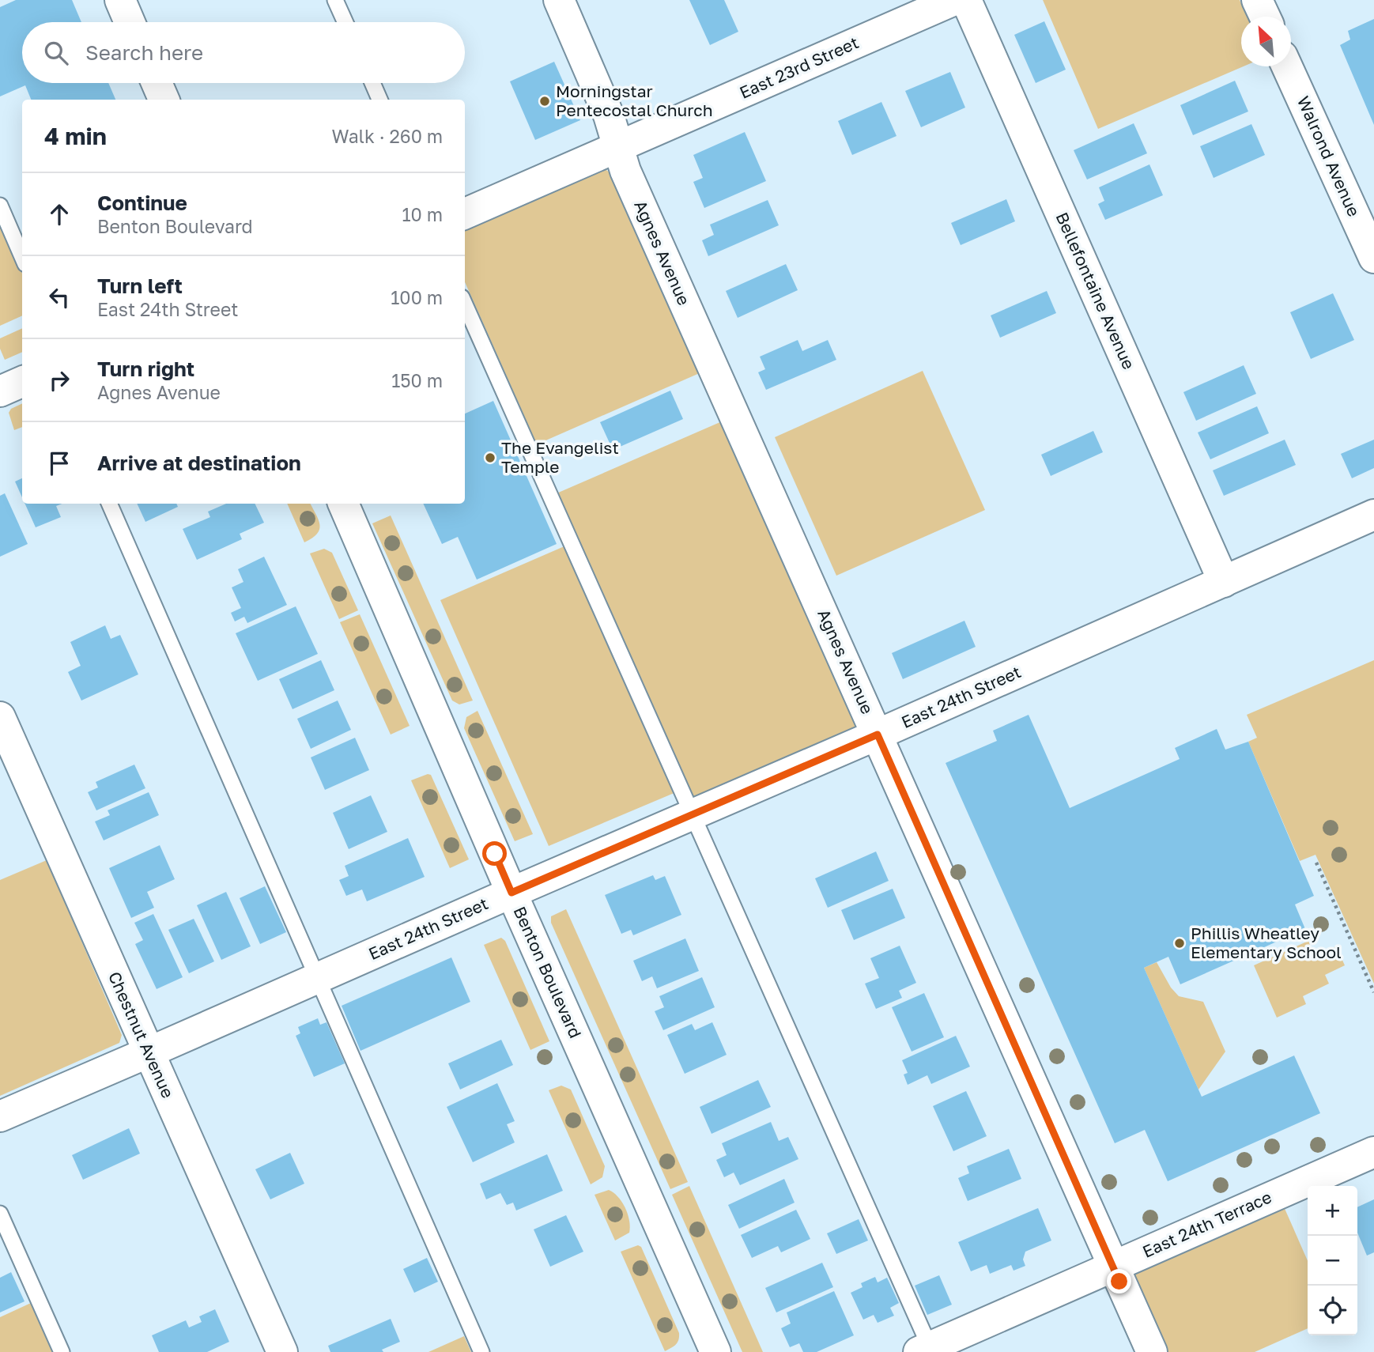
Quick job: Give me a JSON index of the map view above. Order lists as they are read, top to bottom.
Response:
{
  "streets": {
    "street": [
      "East 23rd Street",
      "Walrond Avenue",
      "Agnes Avenue",
      "Bellefontaine Avenue",
      "East 24th Street",
      "Benton Boulevard",
      "Chestnut Avenue",
      "East 24th Terrace"
    ]
  },
  "crossings": [
    ["East 23rd Street", "Agnes Avenue"],
    ["Agnes Avenue", "East 24th Street"],
    ["Agnes Avenue", "East 24th Terrace"],
    ["Bellefontaine Avenue", "East 24th Street"],
    ["East 24th Street", "Benton Boulevard"],
    ["East 24th Street", "Chestnut Avenue"]
  ],
  "places": ["Morningstar Pentecostal Church", "The Evangelist Temple", "Phillis Wheatley Elementary School"],
  "north": "top left",
  "page": {
    "search": "Search here",
    "heading": ["4 min", "Walk · 260 m"],
    "list": [
      ["Continue", "Benton Boulevard", "10 m"],
      ["Turn left", "East 24th Street", "100 m"],
      ["Turn right", "Agnes Avenue", "150 m"],
      "Arrive at destination"
    ],
    "map_buttons": ["+", "−"]
  }
}
